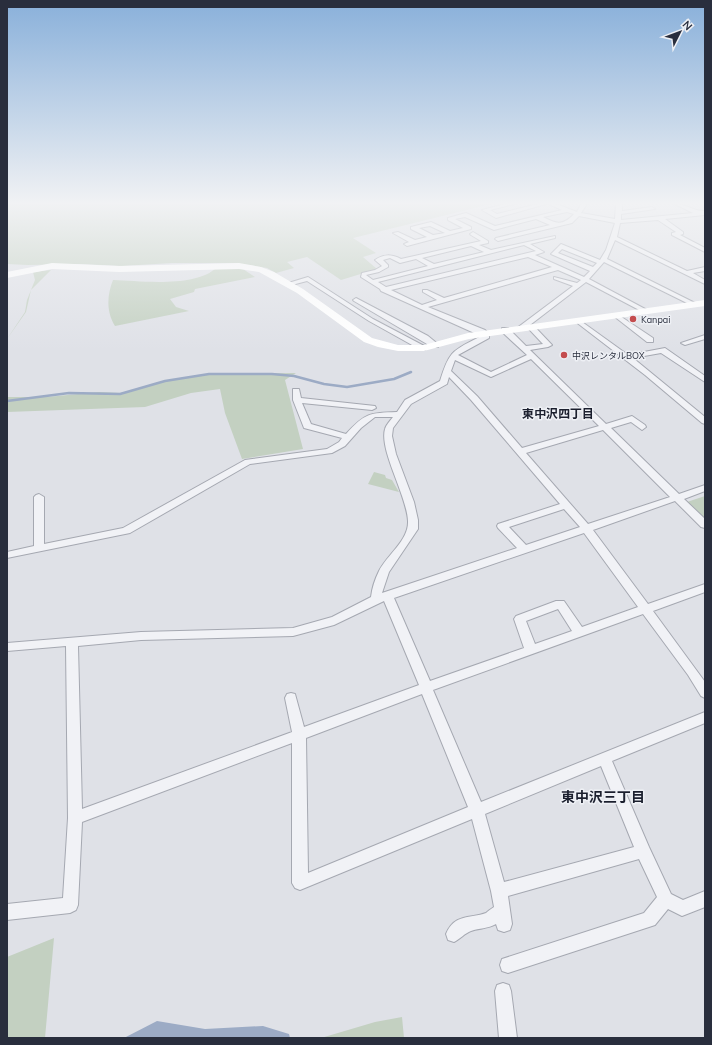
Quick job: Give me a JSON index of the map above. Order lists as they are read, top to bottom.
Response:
{
  "districts": ["東中沢四丁目", "東中沢三丁目"],
  "places": ["Kanpai", "中沢レンタルBOX"],
  "north": "top right"
}
